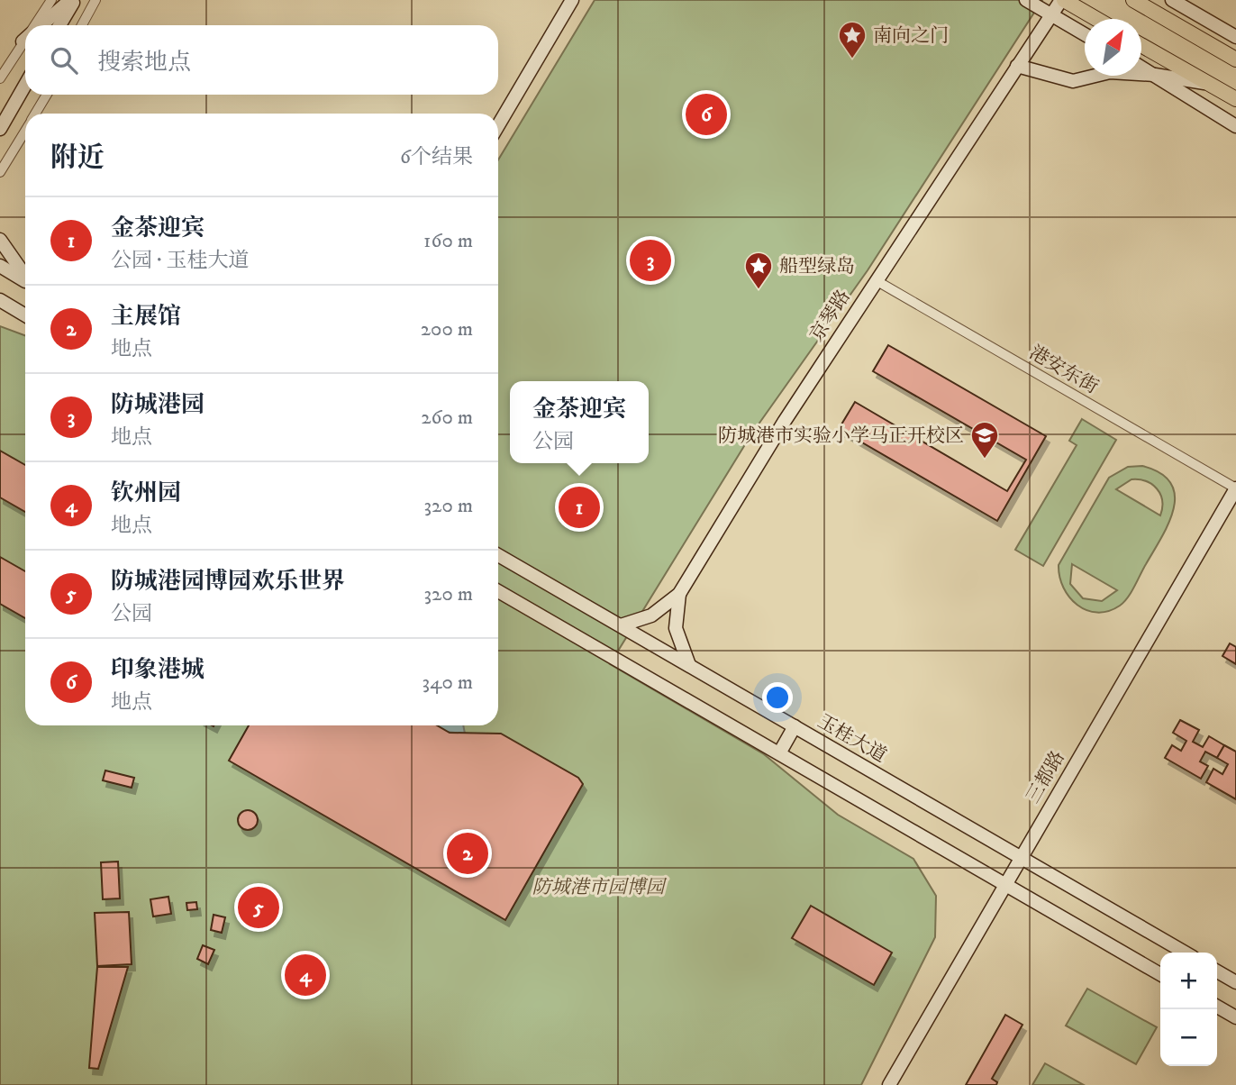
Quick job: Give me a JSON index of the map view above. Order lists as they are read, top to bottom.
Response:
{
  "streets": {
    "main road": ["京琴路", "玉桂大道", "三都路"],
    "street": ["港安东街"]
  },
  "crossings": [
    ["京琴路", "港安东街"],
    ["港安东街", "三都路"],
    ["玉桂大道", "三都路"]
  ],
  "parks": ["防城港市园博园"],
  "places": {
    "place": ["南向之门", "船型绿岛"],
    "school or university": ["防城港市实验小学马正开校区"]
  },
  "north": "top right",
  "page": {
    "search": "搜索地点",
    "pins": [
      "6",
      "3",
      "1",
      "2",
      "5",
      "4"
    ],
    "heading": ["附近", "6个结果"],
    "list": [
      {
        "mark": "1",
        "name": "金茶迎宾",
        "note": "公园 · 玉桂大道",
        "value": "160 m"
      },
      {
        "mark": "2",
        "name": "主展馆",
        "note": "地点",
        "value": "200 m"
      },
      {
        "mark": "3",
        "name": "防城港园",
        "note": "地点",
        "value": "260 m"
      },
      {
        "mark": "4",
        "name": "钦州园",
        "note": "地点",
        "value": "320 m"
      },
      {
        "mark": "5",
        "name": "防城港园博园欢乐世界",
        "note": "公园",
        "value": "320 m"
      },
      {
        "mark": "6",
        "name": "印象港城",
        "note": "地点",
        "value": "340 m"
      }
    ],
    "popup": ["金茶迎宾", "公园"],
    "map_buttons": ["+", "−"]
  }
}
